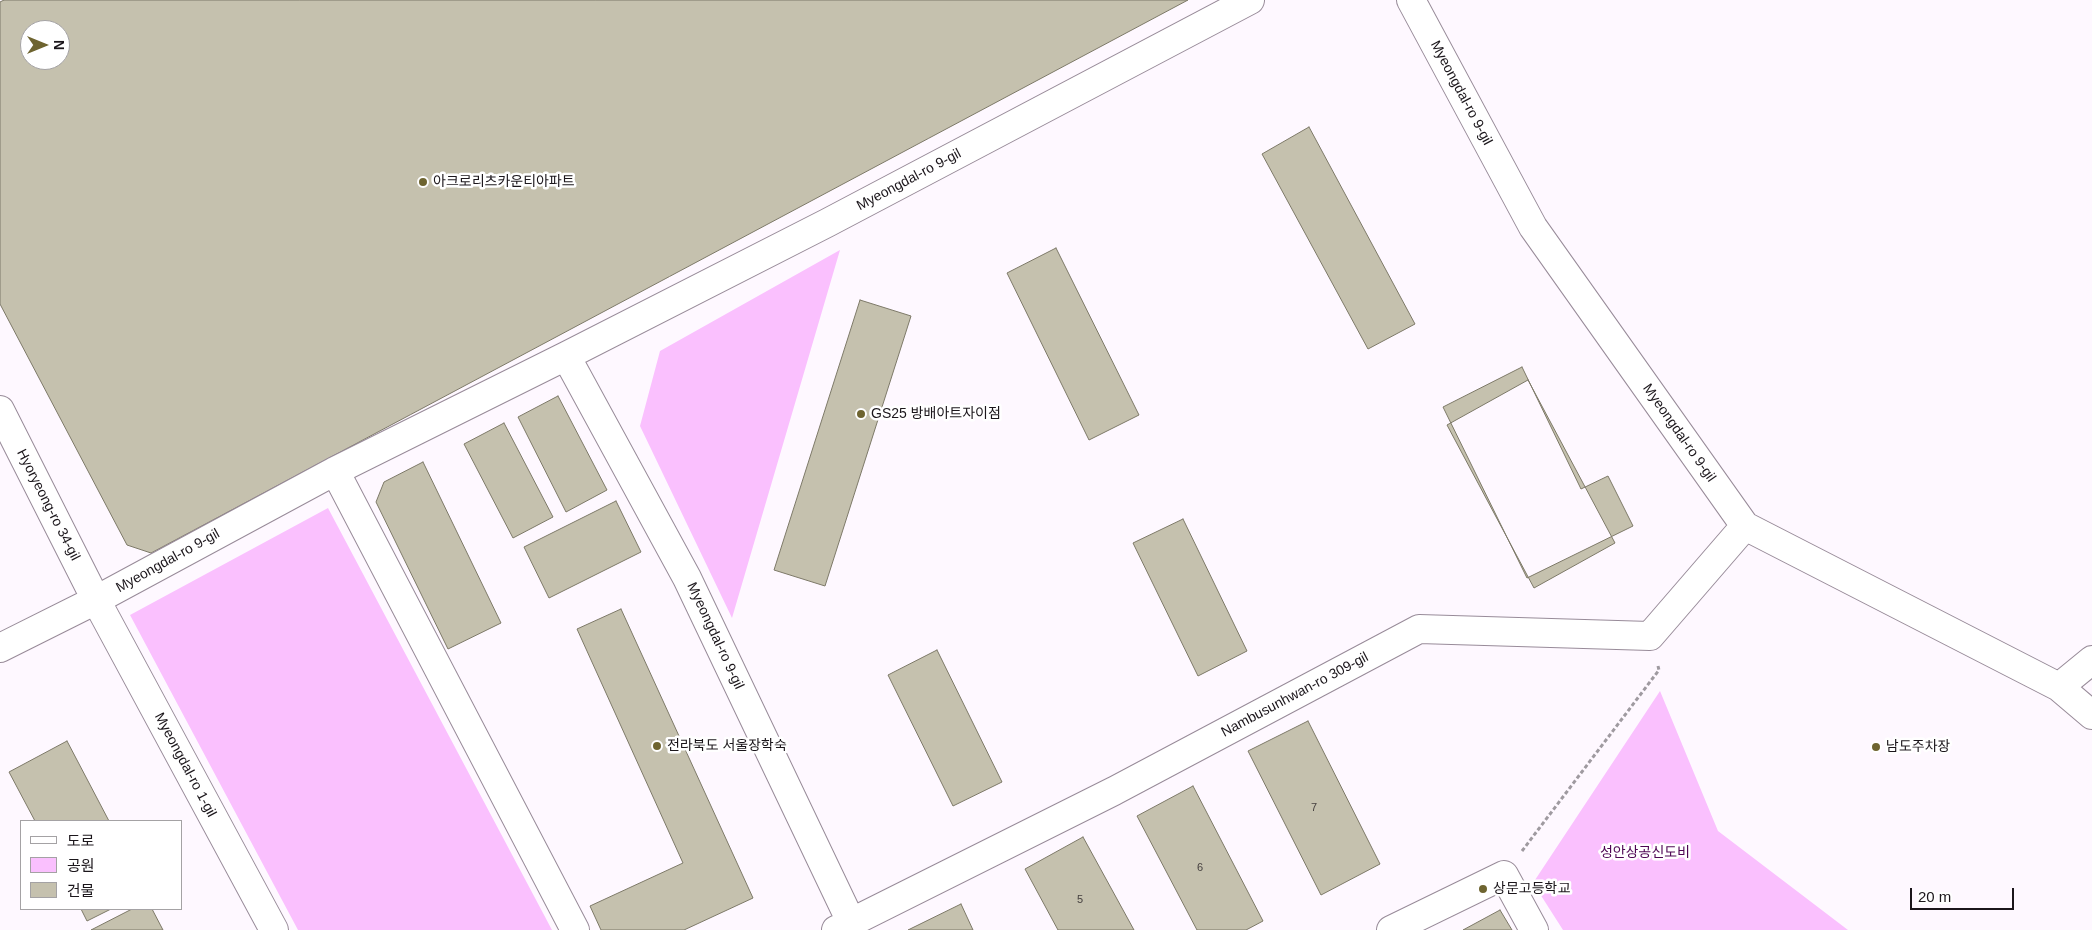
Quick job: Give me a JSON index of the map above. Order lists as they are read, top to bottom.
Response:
{
  "streets": {
    "street": [
      "Myeongdal-ro 9-gil",
      "Hyoryeong-ro 34-gil",
      "Nambusunhwan-ro 309-gil",
      "Myeongdal-ro 1-gil"
    ]
  },
  "crossings": [
    ["Myeongdal-ro 9-gil", "Hyoryeong-ro 34-gil"],
    ["Myeongdal-ro 9-gil", "Nambusunhwan-ro 309-gil"],
    ["Myeongdal-ro 9-gil", "Myeongdal-ro 1-gil"],
    ["Hyoryeong-ro 34-gil", "Myeongdal-ro 1-gil"]
  ],
  "parks": ["성안상공신도비"],
  "places": [
    "아크로리츠카운티아파트",
    "GS25 방배아트자이점",
    "전라북도 서울장학숙",
    "남도주차장",
    "상문고등학교"
  ],
  "house_numbers": ["7", "6", "5"],
  "legend": ["도로", "공원", "건물"],
  "scale_bar": "20 m",
  "north": "right"
}
